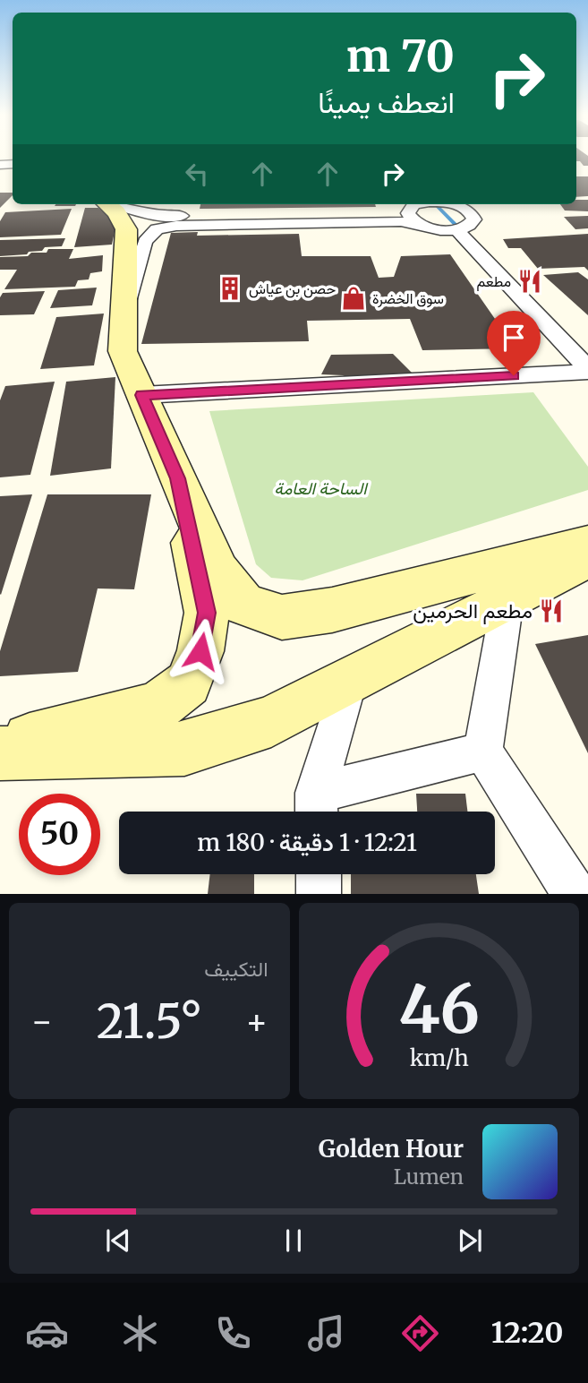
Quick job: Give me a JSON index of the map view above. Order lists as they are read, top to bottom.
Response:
{
  "parks": ["الساحة العامة"],
  "places": {
    "restaurant": ["مطعم", "مطعم الحرمين"],
    "building": ["حصن بن عياش"],
    "shop": ["سوق الخضرة"]
  },
  "page": {
    "turn": ["70 m", "انعطف يمينًا"],
    "limit": "50",
    "trip": "12:21 · 1 دقيقة · 180 m",
    "tile": "التكييف",
    "heat": ["−", "21.5°", "+"],
    "song": ["Golden Hour", "Lumen"],
    "tabs": "12:20",
    "gauge": ["46", "km/h"]
  }
}
